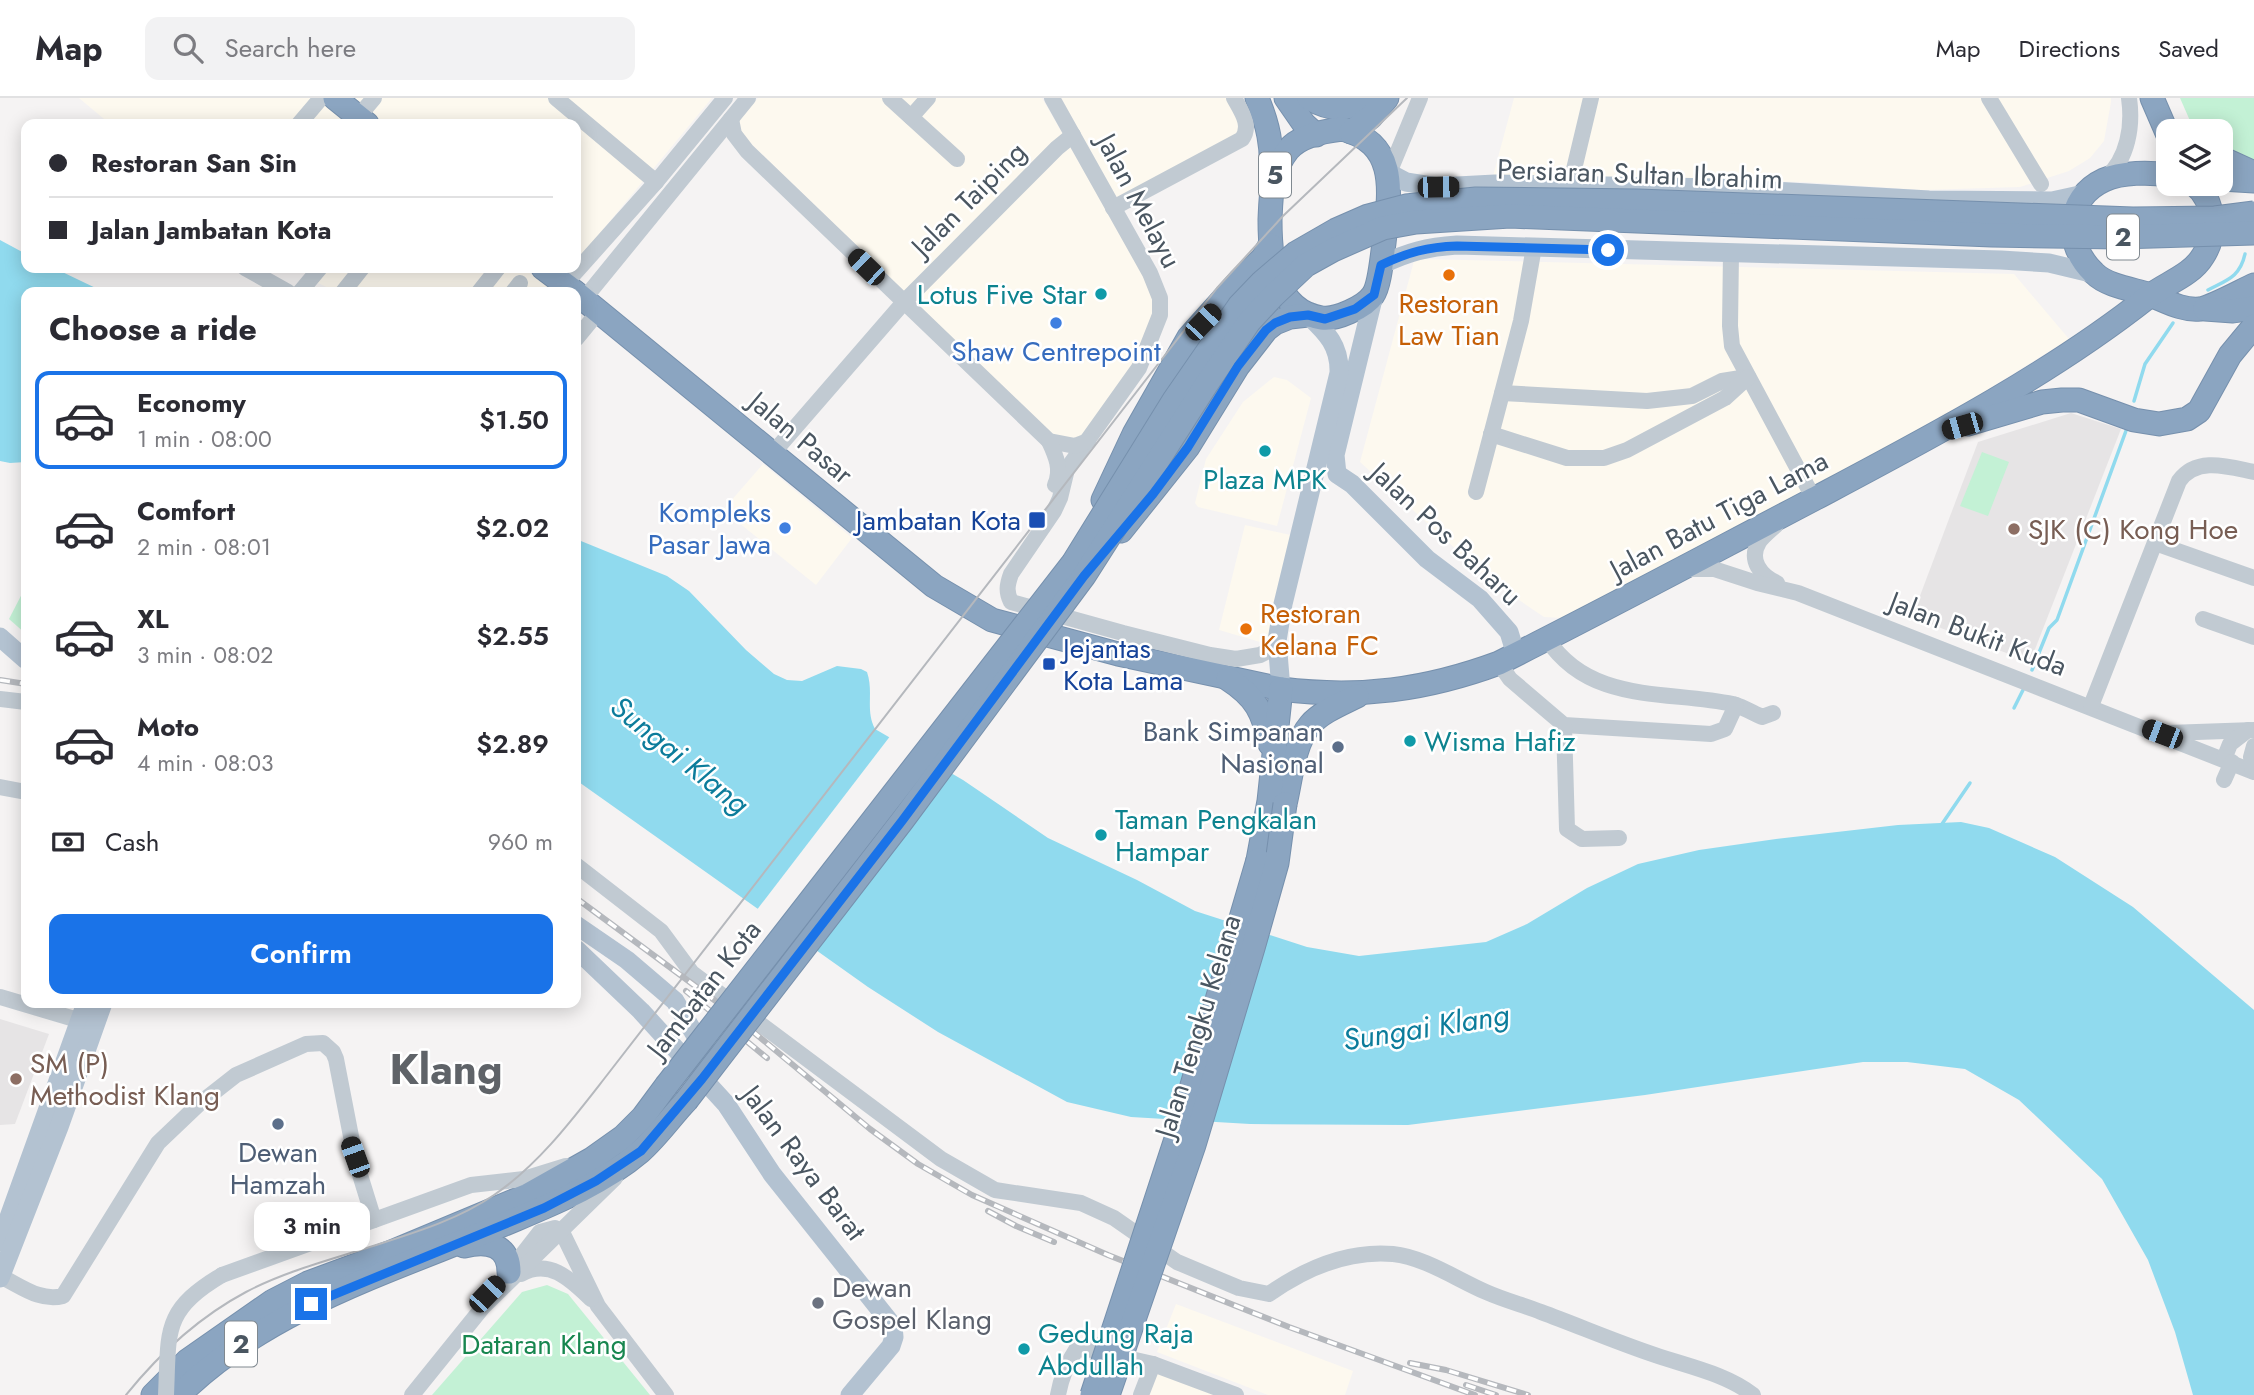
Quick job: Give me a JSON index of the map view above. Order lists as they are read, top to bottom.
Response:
{
  "streets": {
    "highway": [
      "Persiaran Sultan Ibrahim",
      "5",
      "2",
      "Jalan Pasar",
      "Jalan Batu Tiga Lama",
      "Jambatan Kota",
      "Jalan Tengku Kelana"
    ],
    "main road": ["Jalan Pos Baharu", "Jalan Raya Barat"],
    "street": ["Jalan Taiping", "Jalan Melayu", "Jalan Bukit Kuda"]
  },
  "crossings": [
    ["Persiaran Sultan Ibrahim", "2"],
    ["Persiaran Sultan Ibrahim", "Jambatan Kota"],
    ["5", "Jalan Pos Baharu"],
    ["Jalan Taiping", "Jalan Melayu"],
    ["Jalan Taiping", "Jalan Pasar"],
    ["2", "Jambatan Kota"],
    ["Jalan Pasar", "Jalan Batu Tiga Lama"],
    ["Jalan Pasar", "Jalan Tengku Kelana"],
    ["Jalan Batu Tiga Lama", "Jalan Pos Baharu"],
    ["Jalan Batu Tiga Lama", "Jalan Bukit Kuda"],
    ["Jalan Batu Tiga Lama", "Jalan Tengku Kelana"]
  ],
  "districts": ["Klang"],
  "water": ["Sungai Klang"],
  "parks": ["Dataran Klang"],
  "places": {
    "other": [
      "Restoran Law Tian",
      "Lotus Five Star",
      "Shaw Centrepoint",
      "Plaza MPK",
      "Kompleks Pasar Jawa",
      "SJK (C) Kong Hoe",
      "Restoran Kelana FC",
      "Wisma Hafiz",
      "Bank Simpanan Nasional",
      "Taman Pengkalan Hampar",
      "SM (P) Methodist Klang",
      "Dewan Hamzah",
      "Dewan Gospel Klang",
      "Gedung Raja Abdullah"
    ],
    "transit": ["Jambatan Kota", "Jejantas Kota Lama"]
  },
  "page": {
    "header": "Map",
    "search": "Search here",
    "nav": ["Map", "Directions", "Saved"],
    "banner": ["Restoran San Sin", "Jalan Jambatan Kota"],
    "heading": "Choose a ride",
    "list": [
      {
        "name": "Economy",
        "note": "1 min · 08:00",
        "value": "$1.50"
      },
      {
        "name": "Comfort",
        "note": "2 min · 08:01",
        "value": "$2.02"
      },
      {
        "name": "XL",
        "note": "3 min · 08:02",
        "value": "$2.55"
      },
      {
        "name": "Moto",
        "note": "4 min · 08:03",
        "value": "$2.89"
      }
    ],
    "pay": ["Cash", "960 m"],
    "buttons": "Confirm",
    "bubble": "3 min"
  }
}
